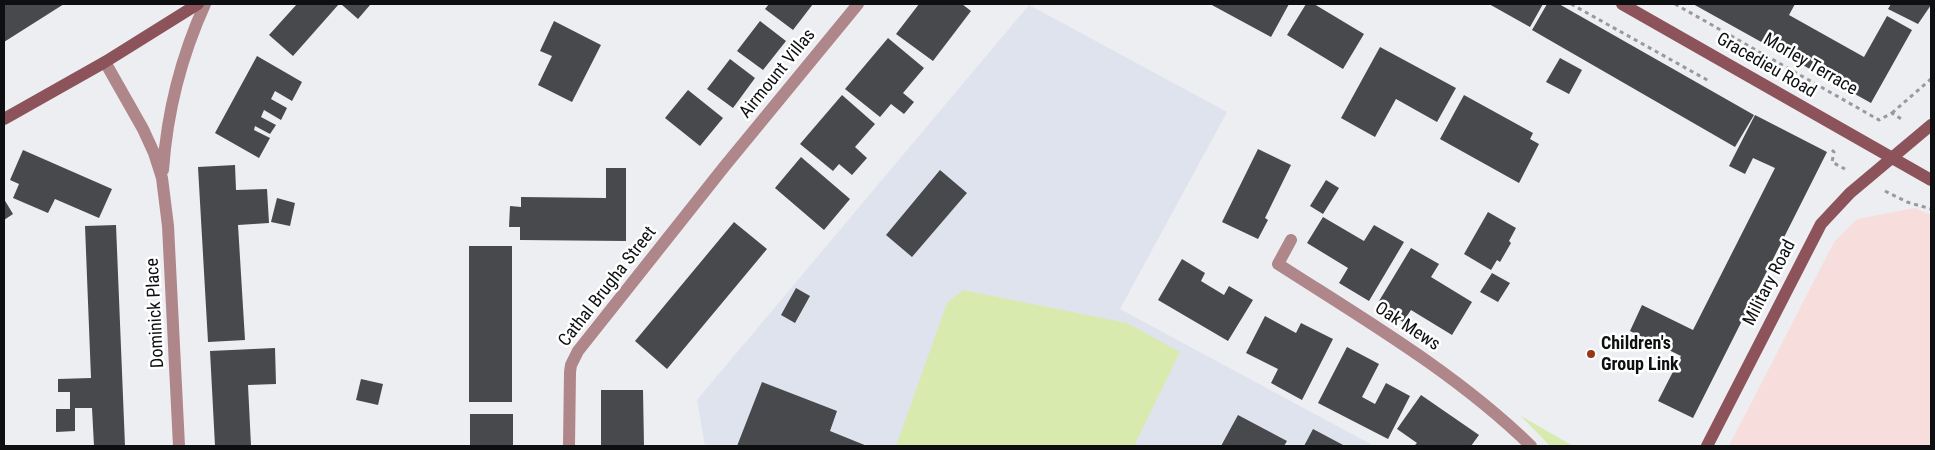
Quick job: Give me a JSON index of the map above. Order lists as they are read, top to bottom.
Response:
{
  "streets": {
    "street": [
      "Gracedieu Road",
      "Airmount Villas",
      "Military Road",
      "Cathal Brugha Street",
      "Dominick Place",
      "Oak Mews"
    ],
    "path": ["Morley Terrace"]
  },
  "crossings": [
    ["Gracedieu Road", "Military Road"],
    ["Airmount Villas", "Cathal Brugha Street"]
  ],
  "places": ["Children's Group Link"]
}
